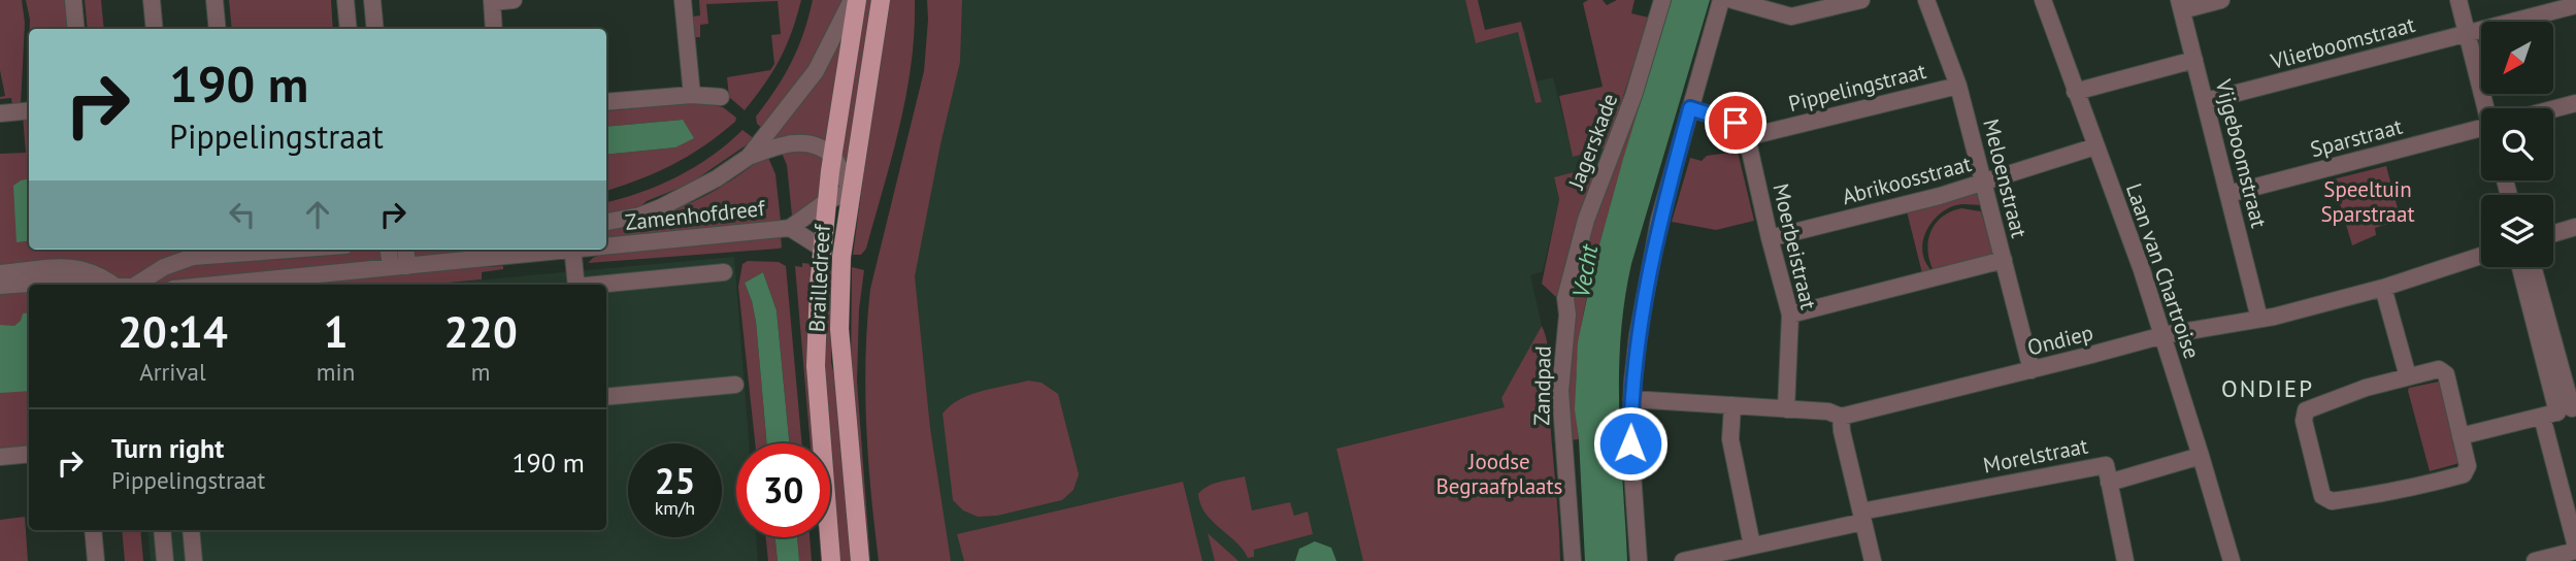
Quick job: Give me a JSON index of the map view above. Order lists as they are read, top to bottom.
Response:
{
  "streets": {
    "main road": ["Brailledreef"],
    "street": [
      "Vlierboomstraat",
      "Pippelingstraat",
      "Sparstraat",
      "Jagerskade",
      "Vijgeboomstraat",
      "Meloenstraat",
      "Abrikoosstraat",
      "Zamenhofdreef",
      "Moerbeistraat",
      "Laan van Chartroise",
      "Ondiep",
      "Zandpad",
      "Morelstraat"
    ]
  },
  "crossings": [
    ["Vlierboomstraat", "Vijgeboomstraat"],
    ["Pippelingstraat", "Meloenstraat"],
    ["Pippelingstraat", "Moerbeistraat"],
    ["Sparstraat", "Vijgeboomstraat"],
    ["Jagerskade", "Zandpad"],
    ["Vijgeboomstraat", "Ondiep"],
    ["Meloenstraat", "Abrikoosstraat"],
    ["Meloenstraat", "Ondiep"],
    ["Abrikoosstraat", "Moerbeistraat"],
    ["Abrikoosstraat", "Laan van Chartroise"],
    ["Zamenhofdreef", "Brailledreef"],
    ["Moerbeistraat", "Ondiep"],
    ["Laan van Chartroise", "Ondiep"],
    ["Laan van Chartroise", "Morelstraat"]
  ],
  "districts": ["ONDIEP"],
  "water": ["Vecht"],
  "parks": ["Speeltuin Sparstraat", "Joodse Begraafplaats"],
  "north": "bottom left",
  "page": {
    "turn": ["190 m", "Pippelingstraat"],
    "eta": [
      "20:14",
      "Arrival",
      "1",
      "min",
      "220",
      "m"
    ],
    "list": [
      {
        "name": "Turn right",
        "note": "Pippelingstraat",
        "value": "190 m"
      }
    ],
    "speed": "25 km/h",
    "limit": "30"
  }
}
